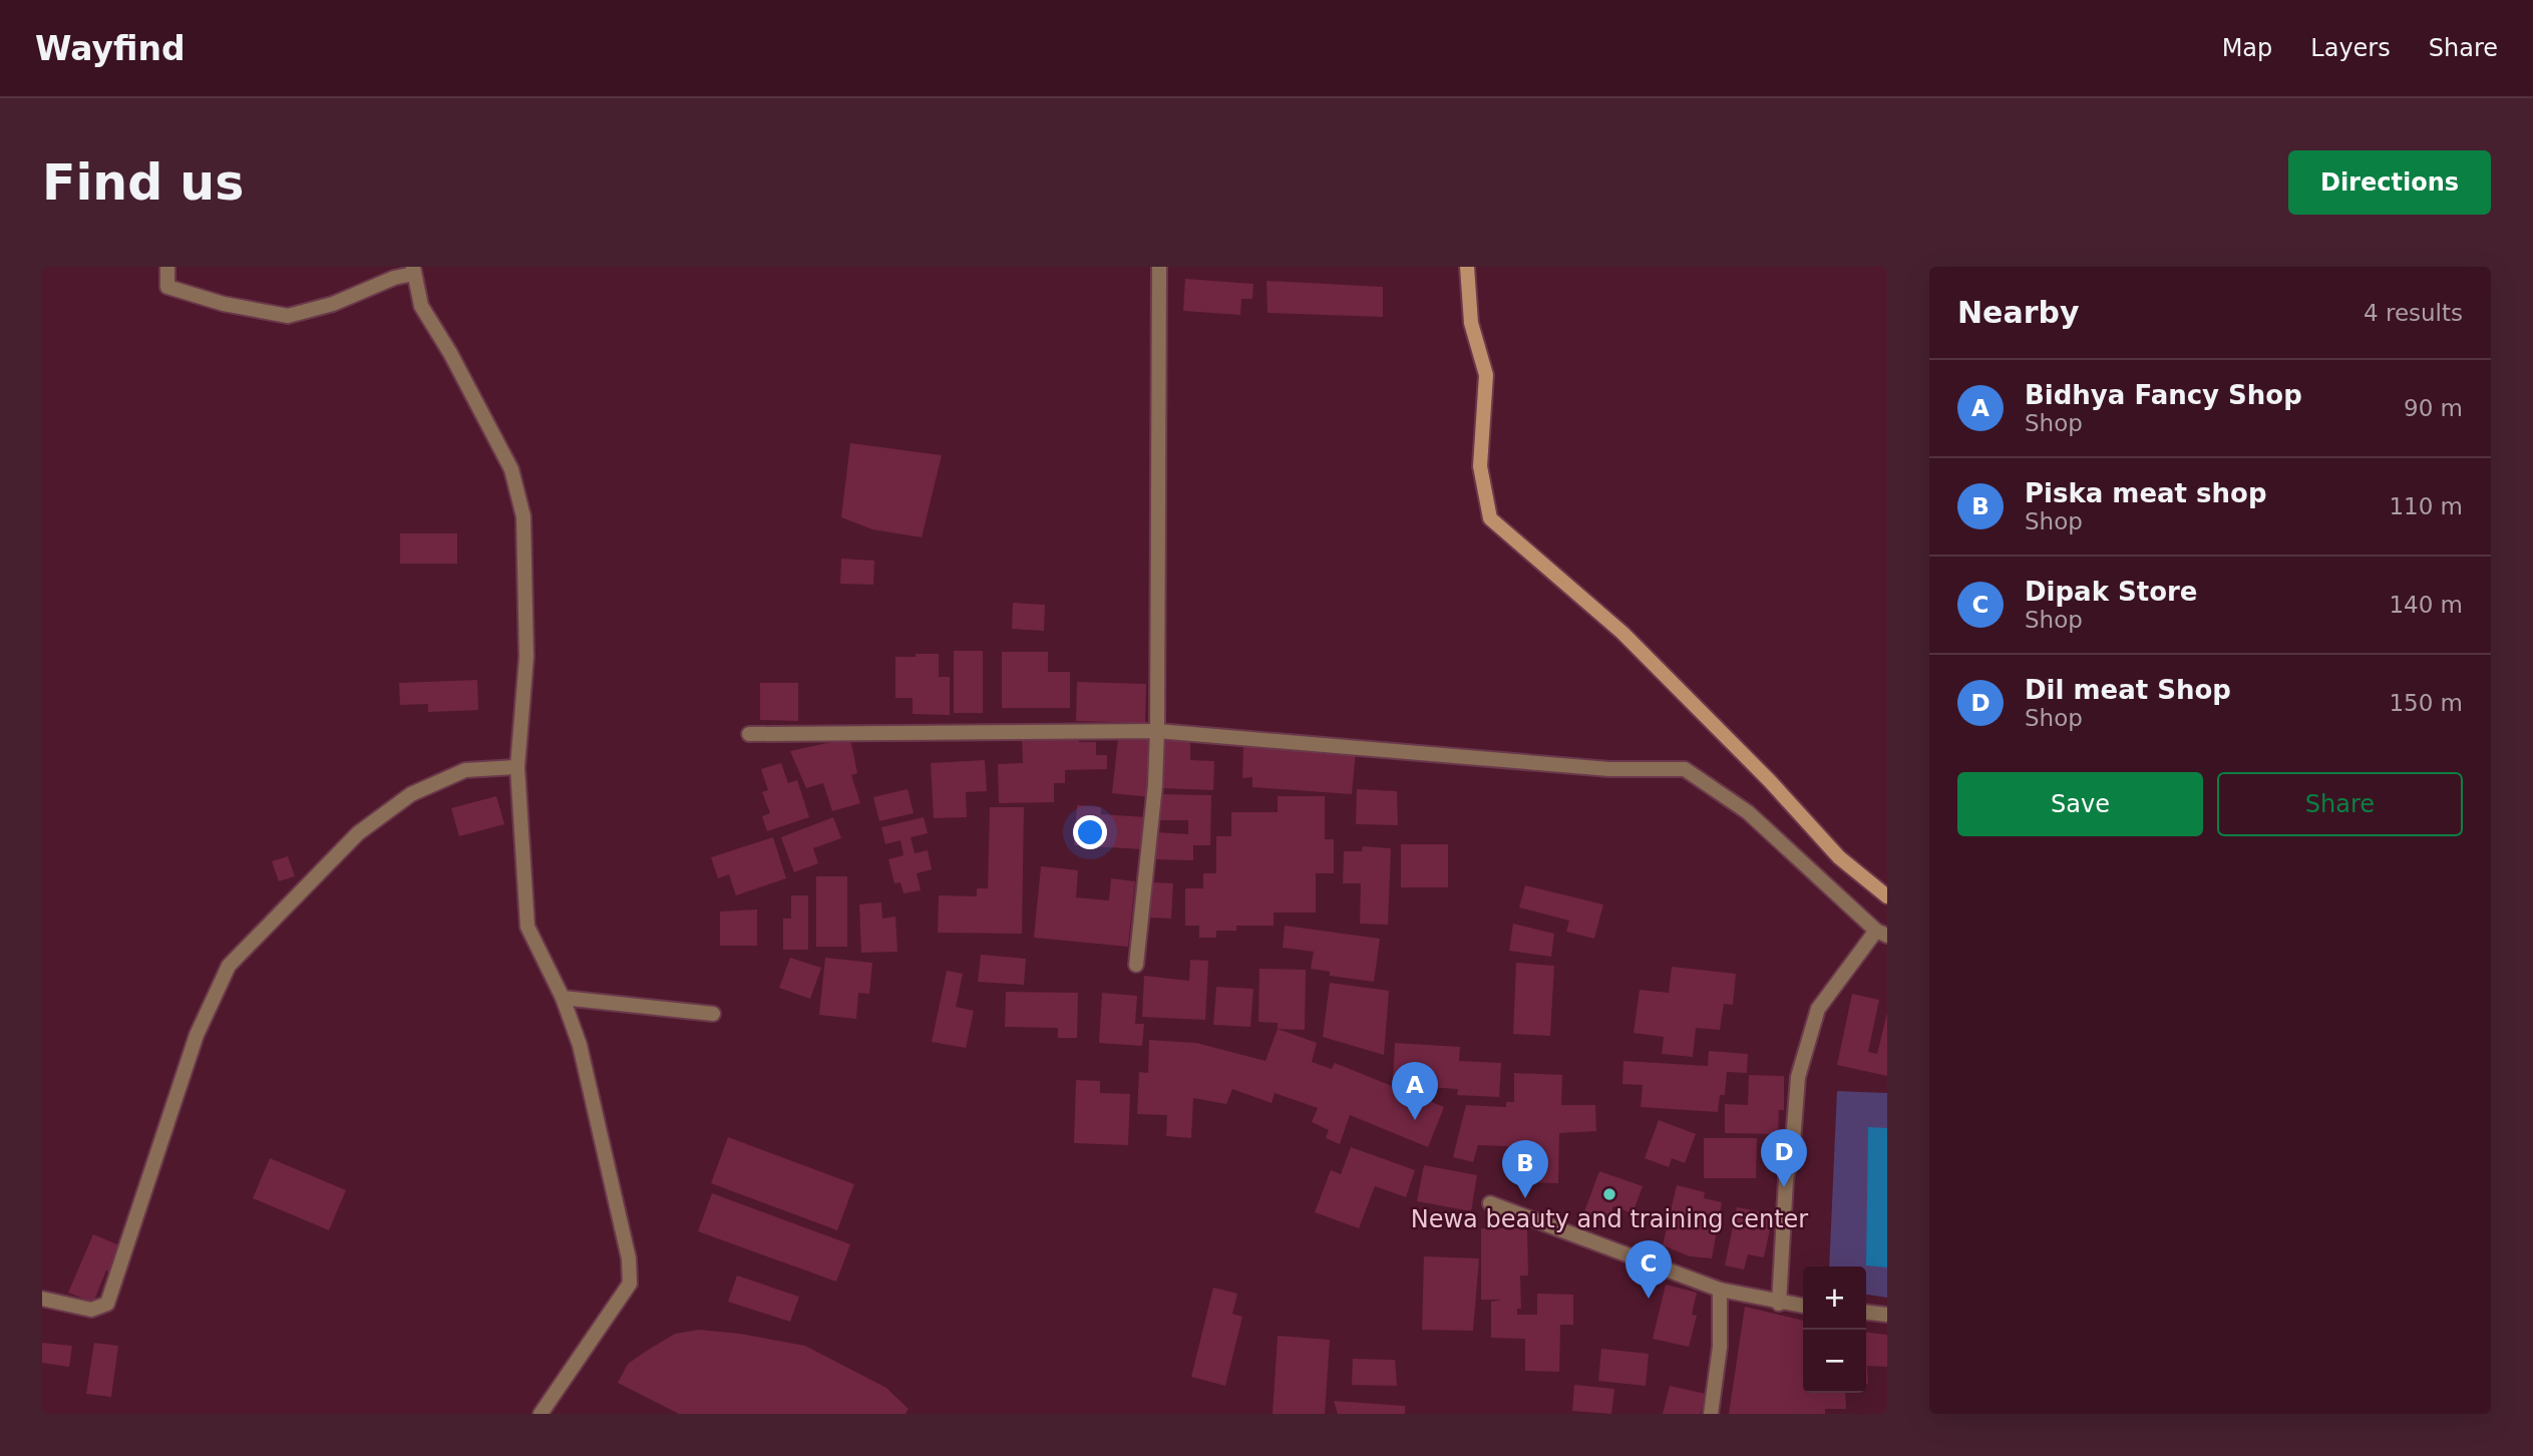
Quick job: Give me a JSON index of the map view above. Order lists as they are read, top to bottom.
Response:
{
  "places": ["Newa beauty and training center"],
  "page": {
    "header": "Wayfind",
    "nav": ["Map", "Layers", "Share"],
    "buttons": [
      "Directions",
      ["Save", "Share"]
    ],
    "title": "Find us",
    "heading": ["Nearby", "4 results"],
    "list": [
      {
        "mark": "A",
        "name": "Bidhya Fancy Shop",
        "note": "Shop",
        "value": "90 m"
      },
      {
        "mark": "B",
        "name": "Piska meat shop",
        "note": "Shop",
        "value": "110 m"
      },
      {
        "mark": "C",
        "name": "Dipak Store",
        "note": "Shop",
        "value": "140 m"
      },
      {
        "mark": "D",
        "name": "Dil meat Shop",
        "note": "Shop",
        "value": "150 m"
      }
    ],
    "pins": [
      "A",
      "D",
      "B",
      "C"
    ],
    "map_buttons": ["+", "−"]
  }
}
